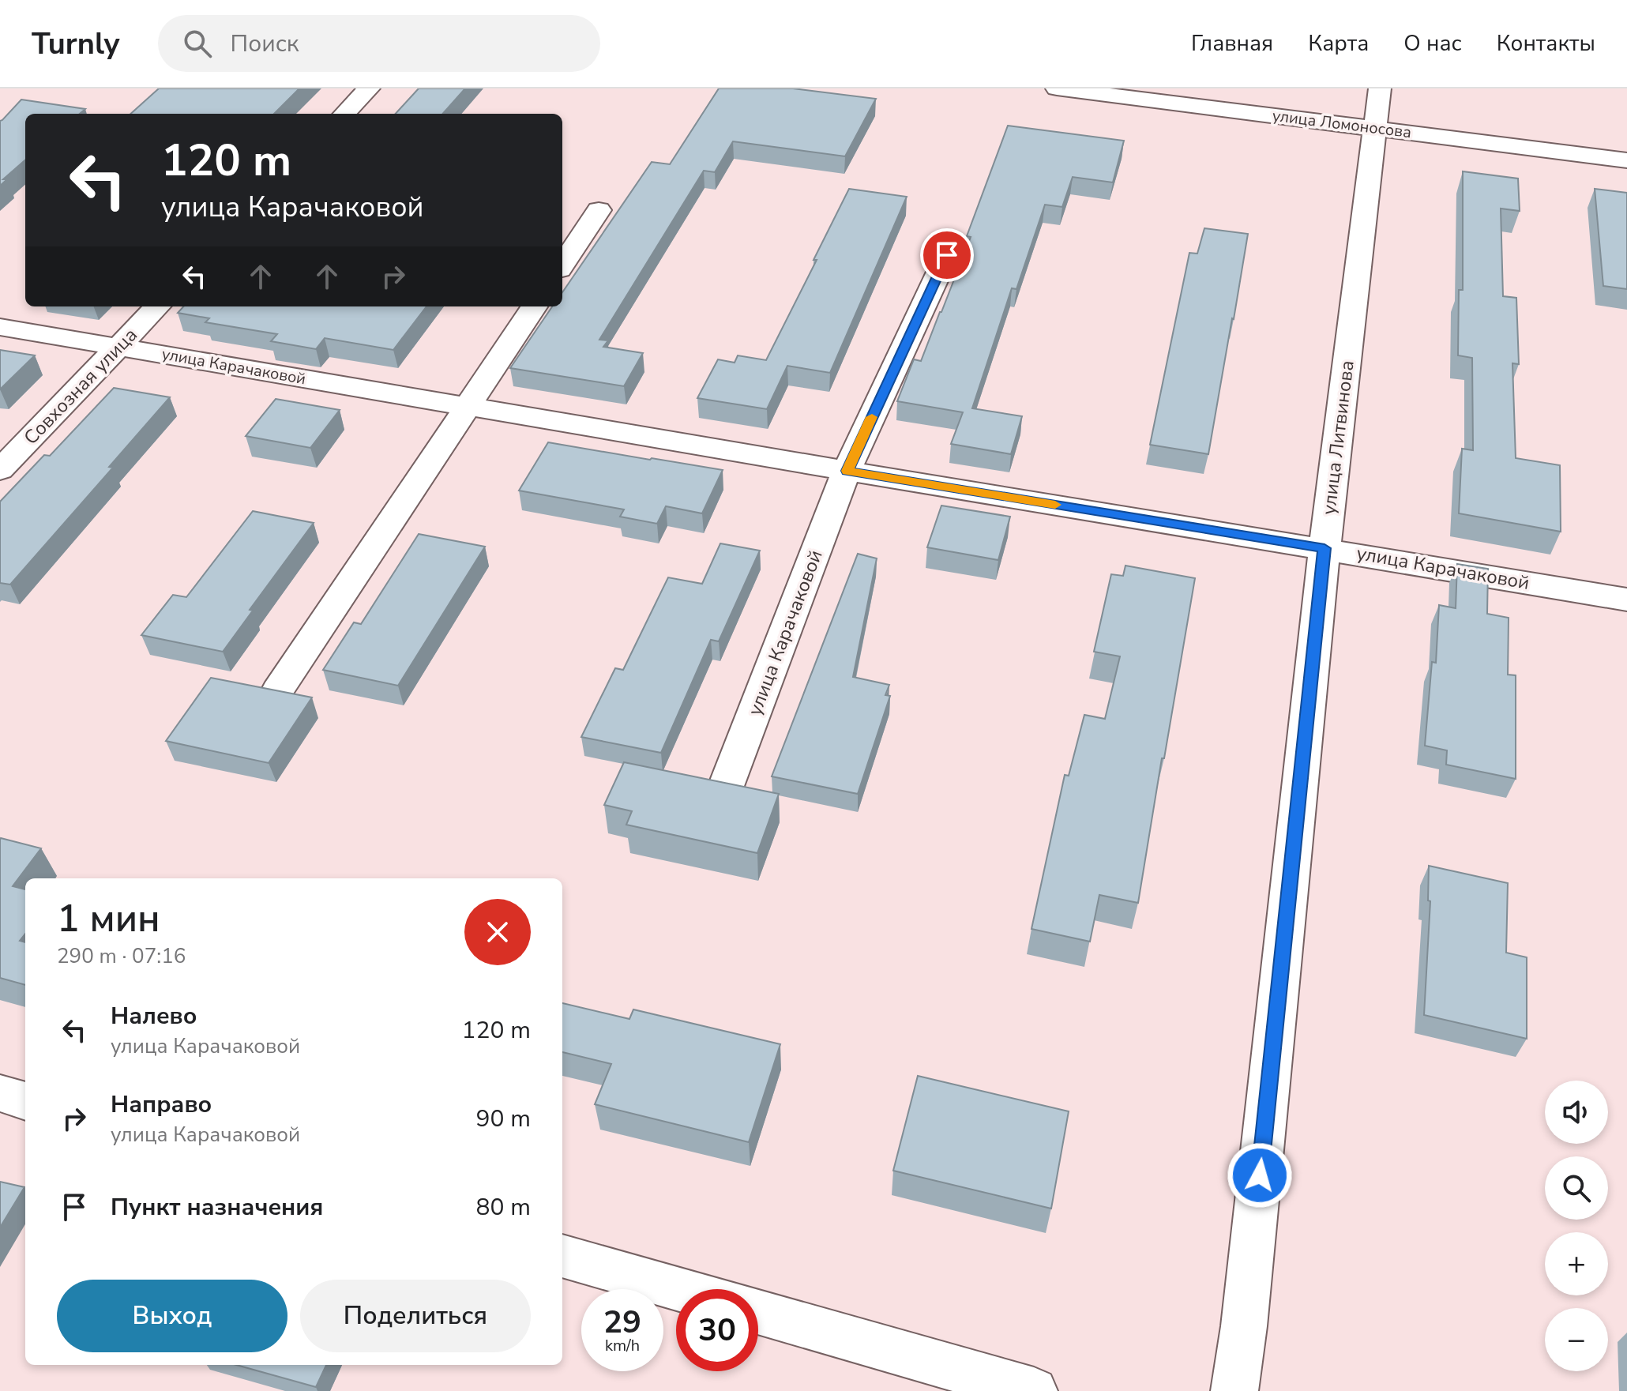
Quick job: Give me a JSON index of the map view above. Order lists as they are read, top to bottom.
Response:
{
  "streets": {
    "street": [
      "улица Ломоносова",
      "улица Карачаковой",
      "Совхозная улица",
      "улица Литвинова"
    ]
  },
  "crossings": [
    ["улица Ломоносова", "улица Литвинова"],
    ["улица Карачаковой", "Совхозная улица"],
    ["улица Карачаковой", "улица Литвинова"]
  ],
  "page": {
    "header": "Turnly",
    "search": "Поиск",
    "nav": [
      "Главная",
      "Карта",
      "О нас",
      "Контакты"
    ],
    "turn": ["120 m", "улица Карачаковой"],
    "heading": ["1 мин", "290 m · 07:16"],
    "list": [
      {
        "name": "Налево",
        "note": "улица Карачаковой",
        "value": "120 m"
      },
      {
        "name": "Направо",
        "note": "улица Карачаковой",
        "value": "90 m"
      },
      {
        "name": "Пункт назначения",
        "value": "80 m"
      }
    ],
    "map_buttons": ["+", "−"],
    "buttons": ["Выход", "Поделиться"],
    "speed": "29 km/h",
    "limit": "30"
  }
}
